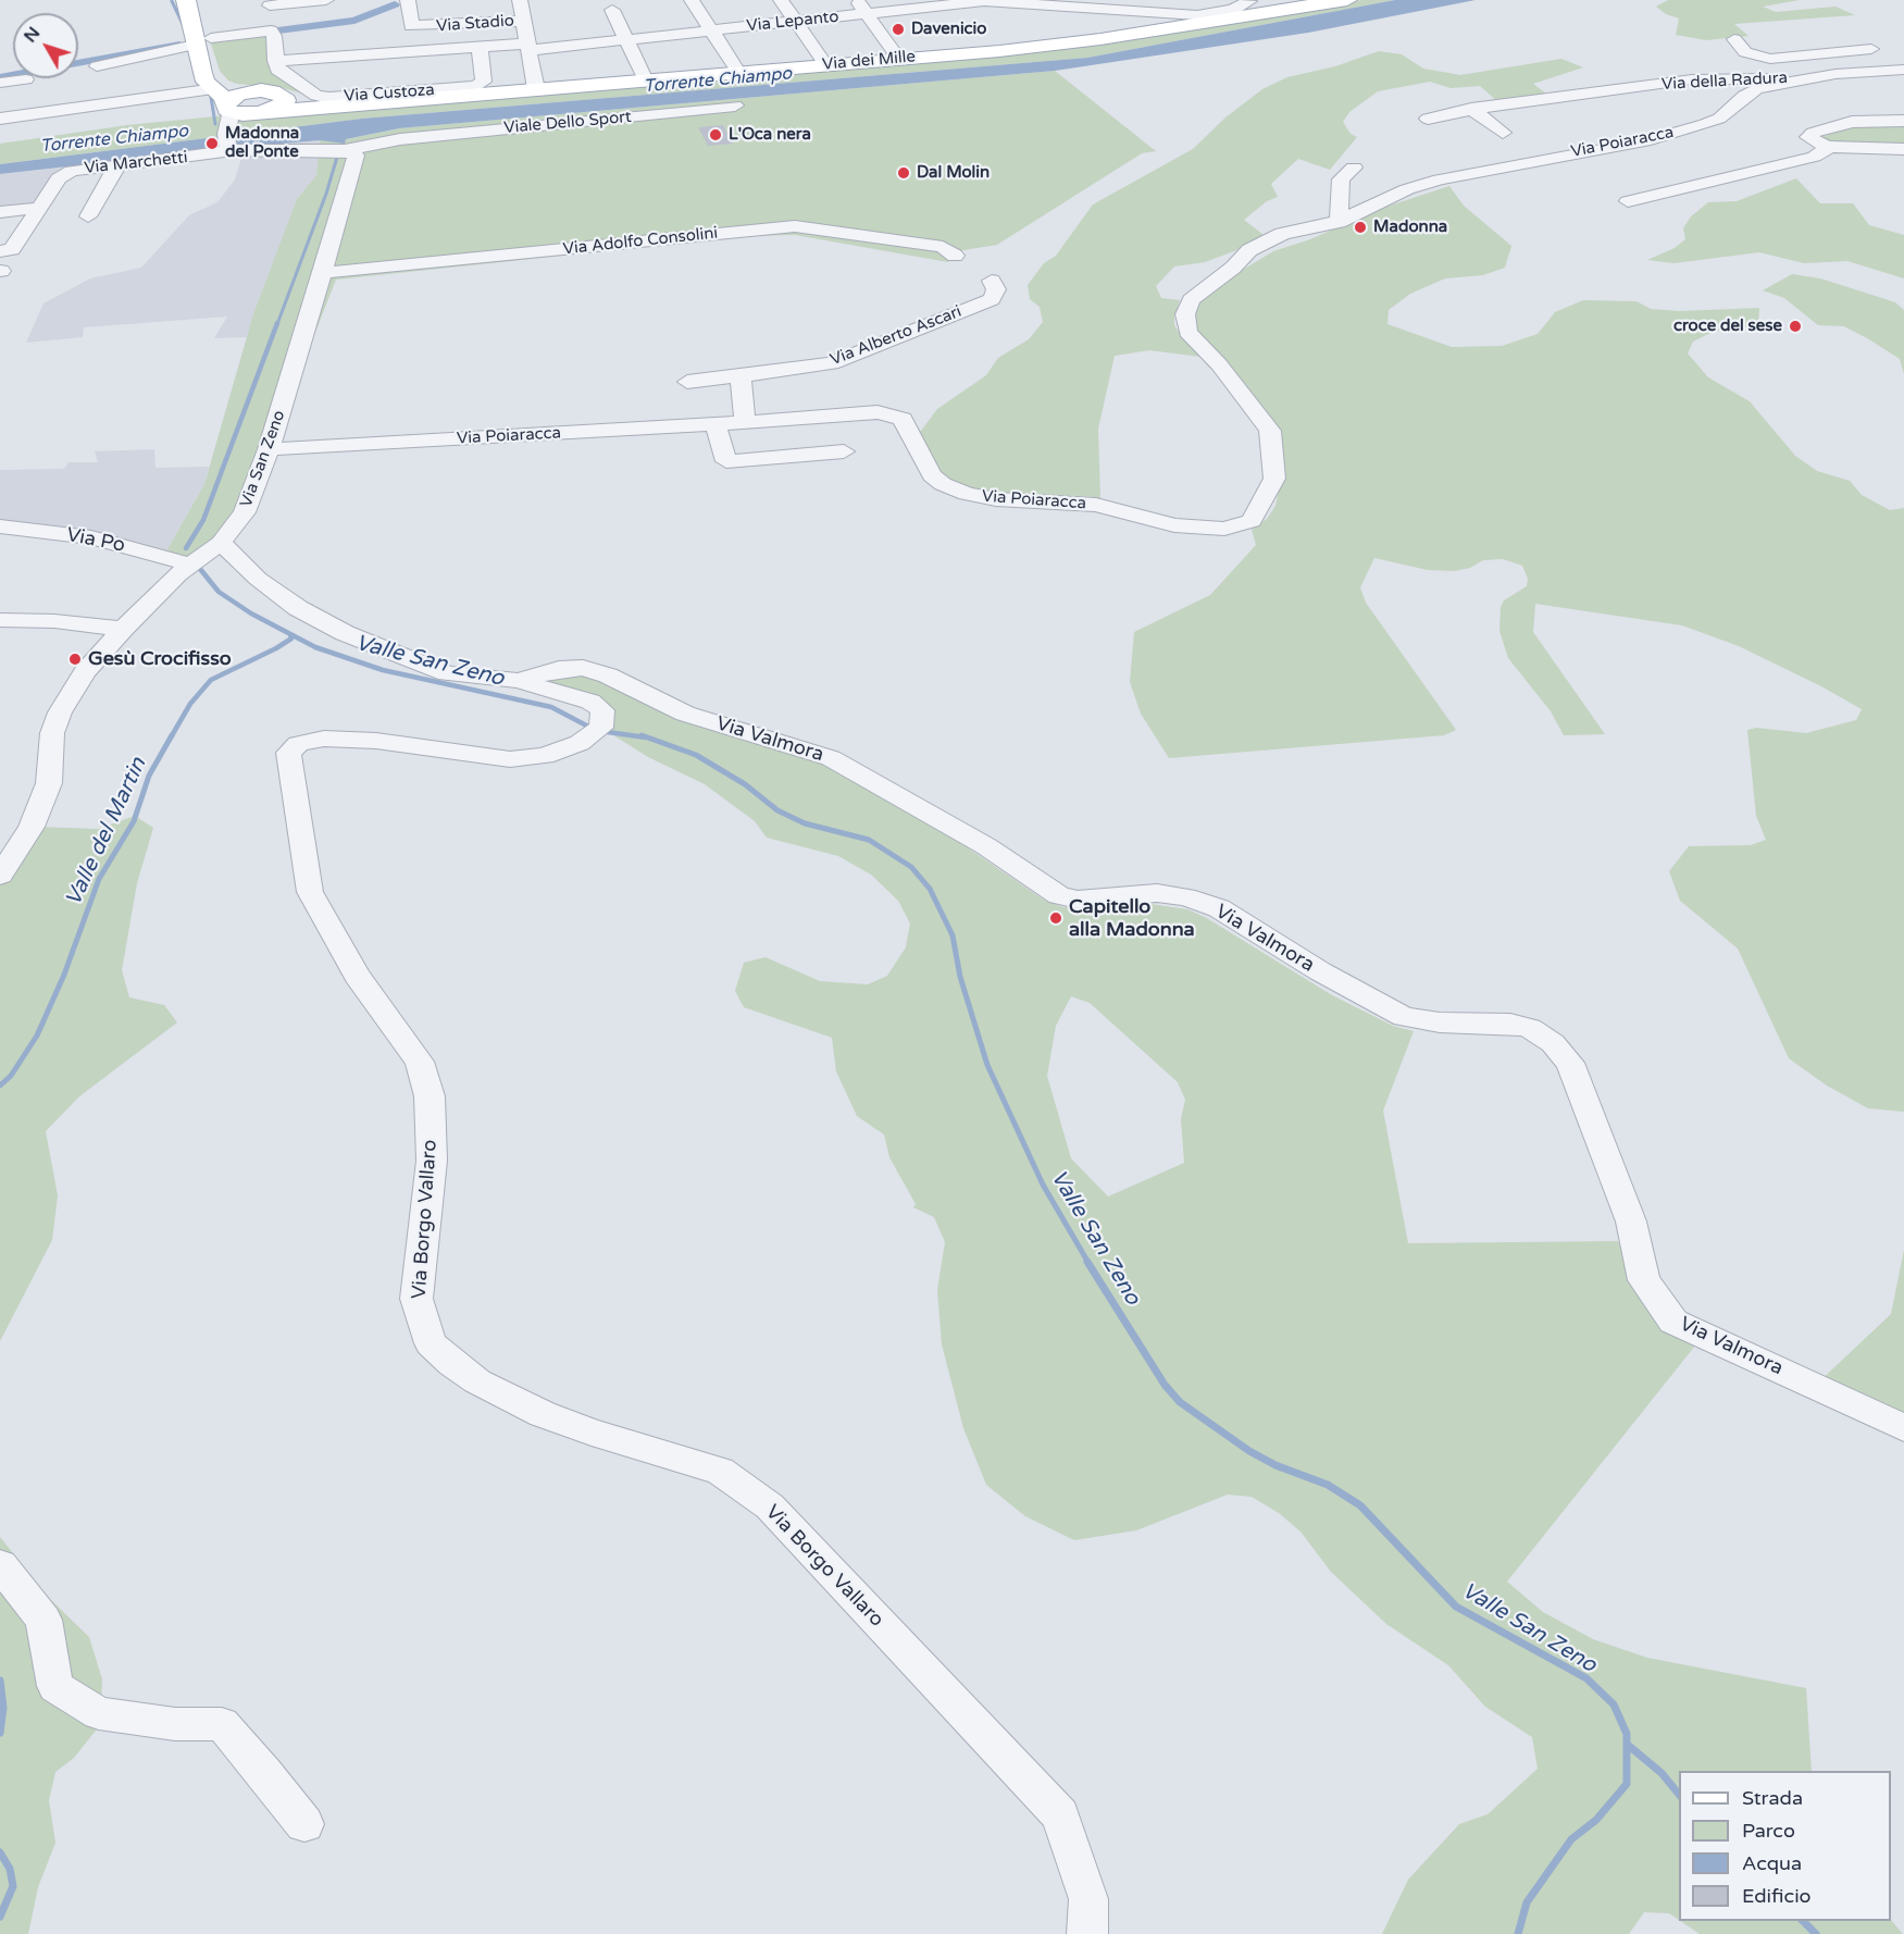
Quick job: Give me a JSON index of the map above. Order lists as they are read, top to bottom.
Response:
{
  "streets": {
    "main road": ["Via dei Mille"],
    "street": [
      "Via Lepanto",
      "Via Stadio",
      "Via della Radura",
      "Via Custoza",
      "Viale Dello Sport",
      "Via Poiaracca",
      "Via Marchetti",
      "Via Adolfo Consolini",
      "Via Alberto Ascari",
      "Via San Zeno",
      "Via Po",
      "Via Valmora",
      "Via Borgo Vallaro"
    ]
  },
  "crossings": [
    ["Via Lepanto", "Via Stadio"],
    ["Via Lepanto", "Via dei Mille"],
    ["Via Stadio", "Via dei Mille"],
    ["Via della Radura", "Via Poiaracca"],
    ["Viale Dello Sport", "Via San Zeno"],
    ["Via Poiaracca", "Via San Zeno"],
    ["Via Adolfo Consolini", "Via San Zeno"],
    ["Via San Zeno", "Via Po"],
    ["Via San Zeno", "Via Valmora"],
    ["Via Valmora", "Via Borgo Vallaro"]
  ],
  "water": ["Torrente Chiampo", "Valle San Zeno", "Valle del Martin"],
  "places": [
    "Davenicio",
    "L'Oca nera",
    "Madonna del Ponte",
    "Dal Molin",
    "Madonna",
    "croce del sese",
    "Gesù Crocifisso",
    "Capitello alla Madonna"
  ],
  "legend": [
    "Strada",
    "Parco",
    "Acqua",
    "Edificio"
  ],
  "north": "top left"
}
